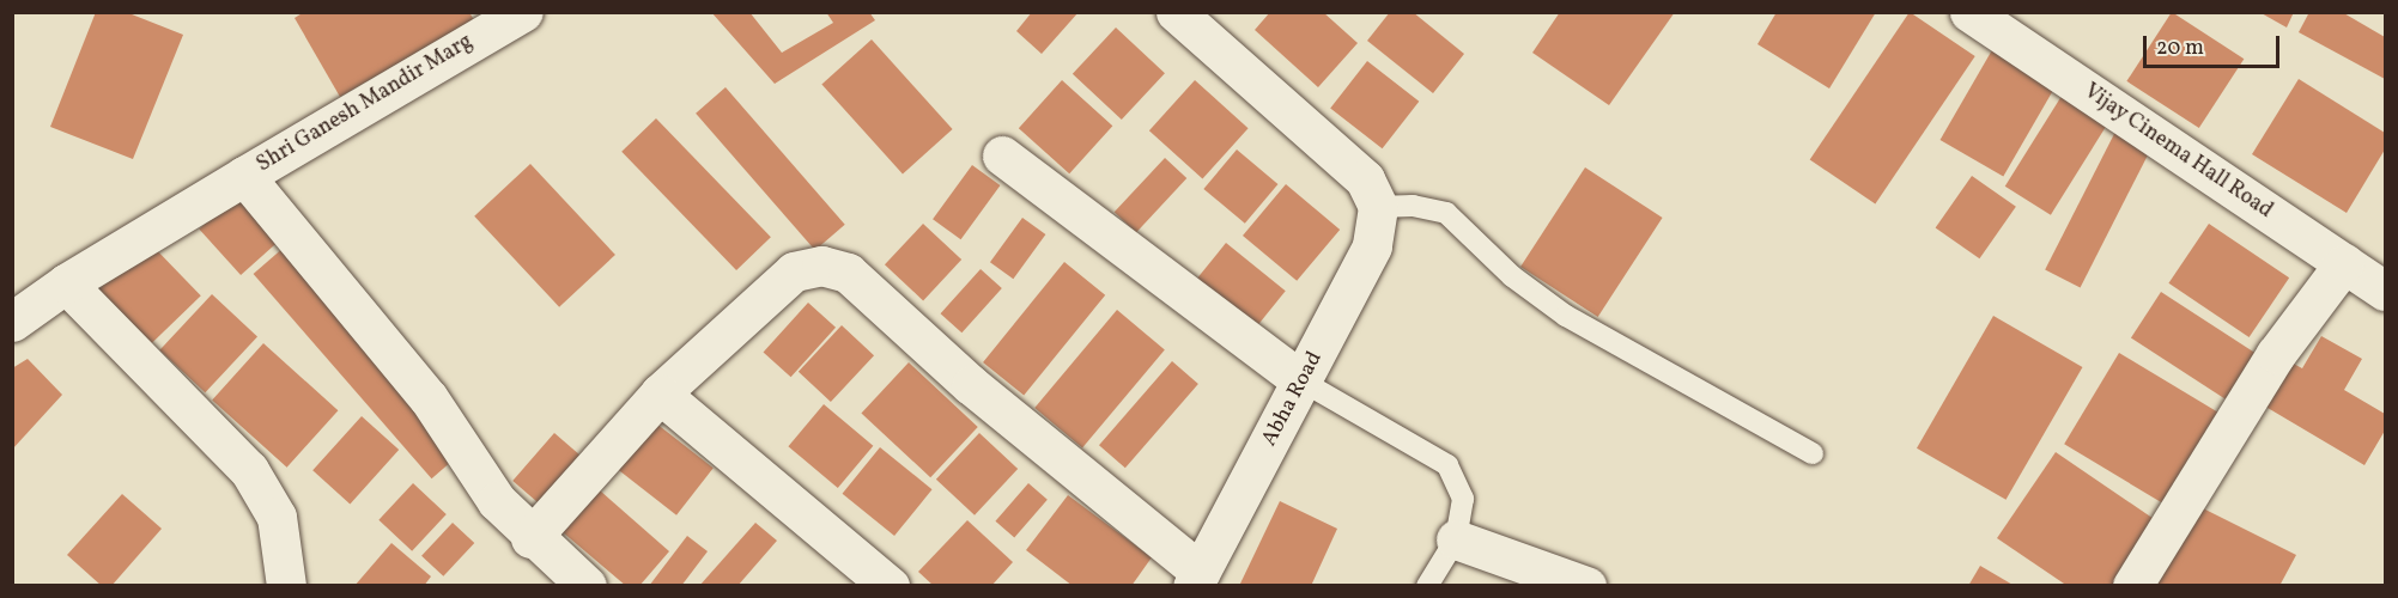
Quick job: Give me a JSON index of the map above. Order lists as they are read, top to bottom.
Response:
{
  "streets": {
    "street": ["Shri Ganesh Mandir Marg", "Vijay Cinema Hall Road", "Abha Road"]
  },
  "scale_bar": "20 m"
}
